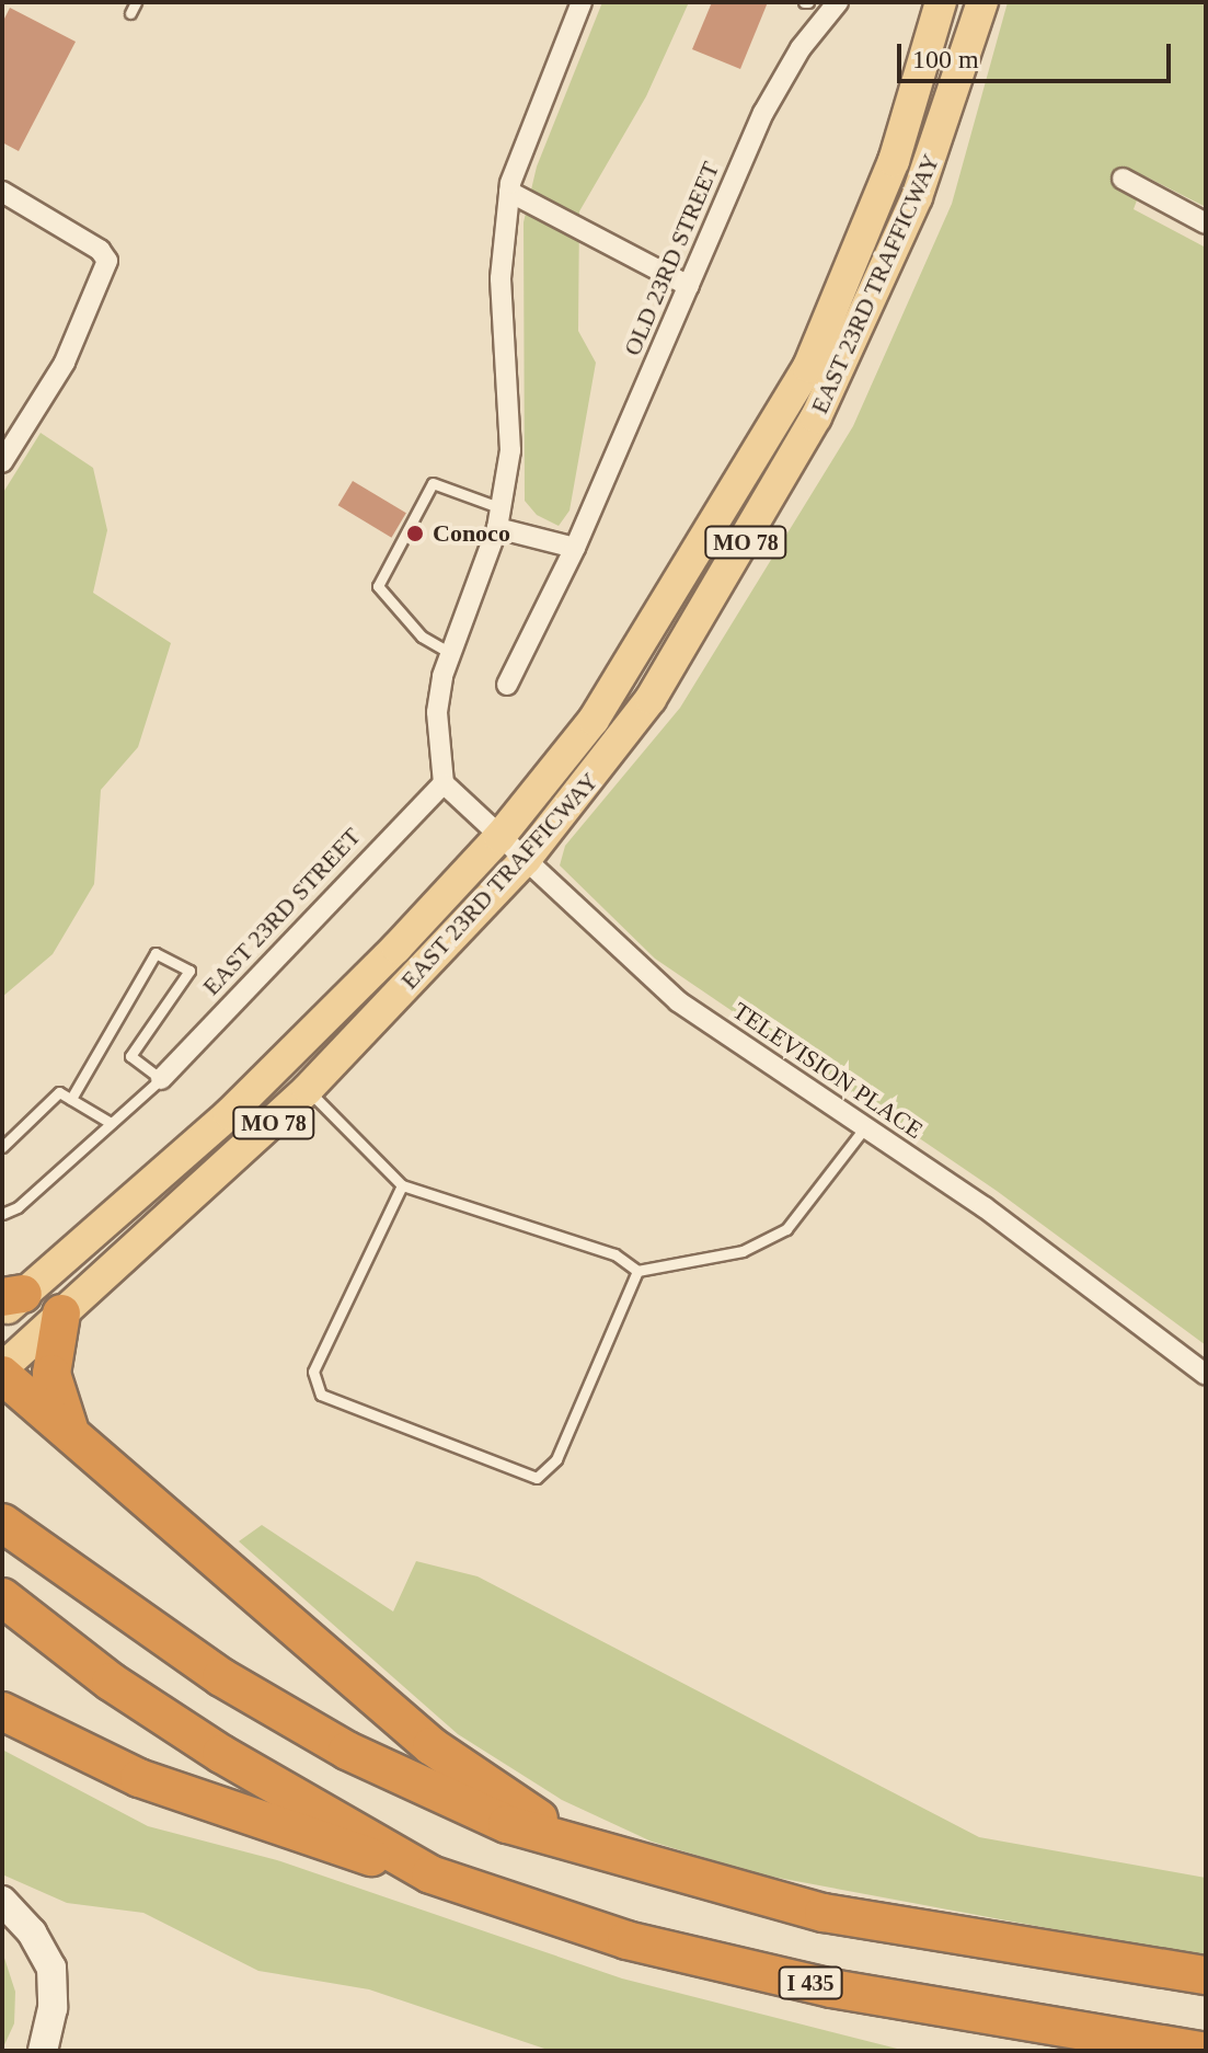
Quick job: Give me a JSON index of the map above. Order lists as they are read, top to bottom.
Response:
{
  "streets": {
    "highway": ["I 435"],
    "main road": ["EAST 23RD TRAFFICWAY", "MO 78"],
    "street": ["OLD 23RD STREET", "EAST 23RD STREET", "TELEVISION PLACE"]
  },
  "crossings": [
    ["EAST 23RD TRAFFICWAY", "TELEVISION PLACE"],
    ["EAST 23RD STREET", "TELEVISION PLACE"]
  ],
  "places": ["Conoco"],
  "scale_bar": "100 m"
}
